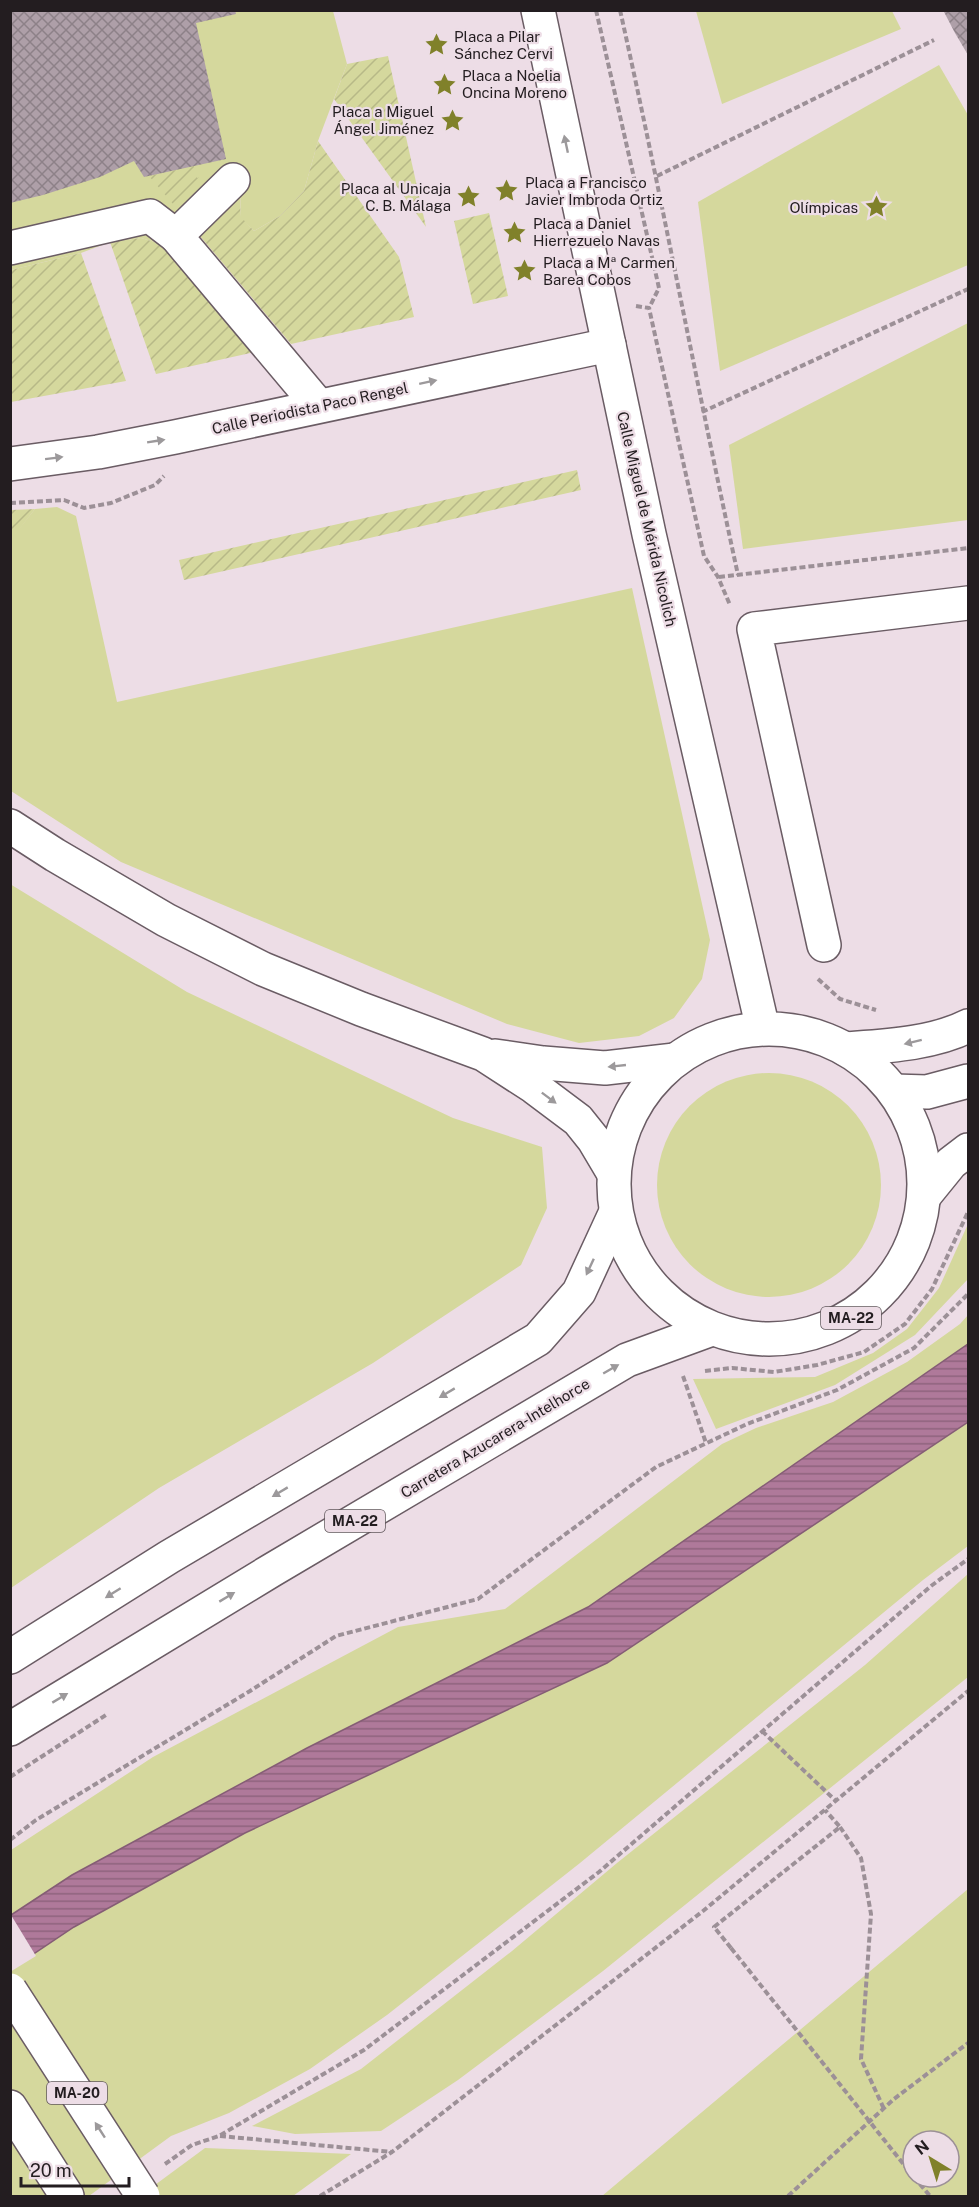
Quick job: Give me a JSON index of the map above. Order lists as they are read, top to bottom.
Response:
{
  "streets": {
    "main road": [
      "Calle Periodista Paco Rengel",
      "Calle Miguel de Mérida Nicolich",
      "MA-22",
      "Carretera Azucarera-Intelhorce",
      "MA-20"
    ]
  },
  "crossings": [
    ["Calle Periodista Paco Rengel", "Calle Miguel de Mérida Nicolich"],
    ["Calle Miguel de Mérida Nicolich", "MA-22"],
    ["MA-22", "Carretera Azucarera-Intelhorce"]
  ],
  "one_way": ["Calle Periodista Paco Rengel"],
  "places": {
    "place": [
      "Placa a Pilar Sánchez Cervi",
      "Placa a Noelia Oncina Moreno",
      "Placa a Miguel Ángel Jiménez",
      "Placa a Francisco Javier Imbroda Ortiz",
      "Placa al Unicaja C. B. Málaga",
      "Olímpicas",
      "Placa a Daniel Hierrezuelo Navas",
      "Placa a Mª Carmen Barea Cobos"
    ]
  },
  "scale_bar": "20 m",
  "north": "top left"
}
